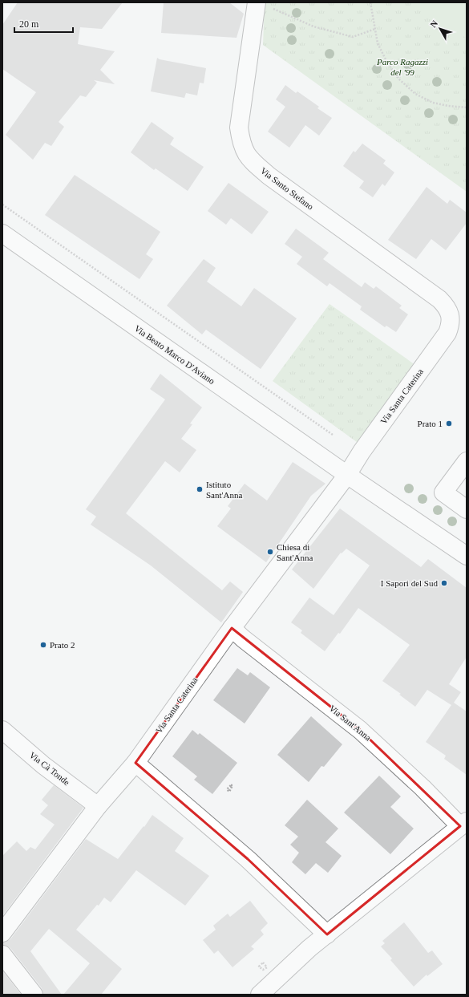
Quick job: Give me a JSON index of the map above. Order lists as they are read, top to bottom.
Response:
{
  "streets": {
    "street": [
      "Via Santo Stefano",
      "Via Beato Marco D'Aviano",
      "Via Santa Caterina",
      "Via Sant'Anna",
      "Via Cà Tonde"
    ]
  },
  "crossings": [
    ["Via Santo Stefano", "Via Santa Caterina"],
    ["Via Beato Marco D'Aviano", "Via Santa Caterina"],
    ["Via Santa Caterina", "Via Sant'Anna"],
    ["Via Santa Caterina", "Via Cà Tonde"]
  ],
  "parks": ["Parco Ragazzi del '99"],
  "places": [
    "Prato 1",
    "Istituto Sant'Anna",
    "Chiesa di Sant'Anna",
    "I Sapori del Sud",
    "Prato 2"
  ],
  "scale_bar": "20 m",
  "north": "top left"
}
